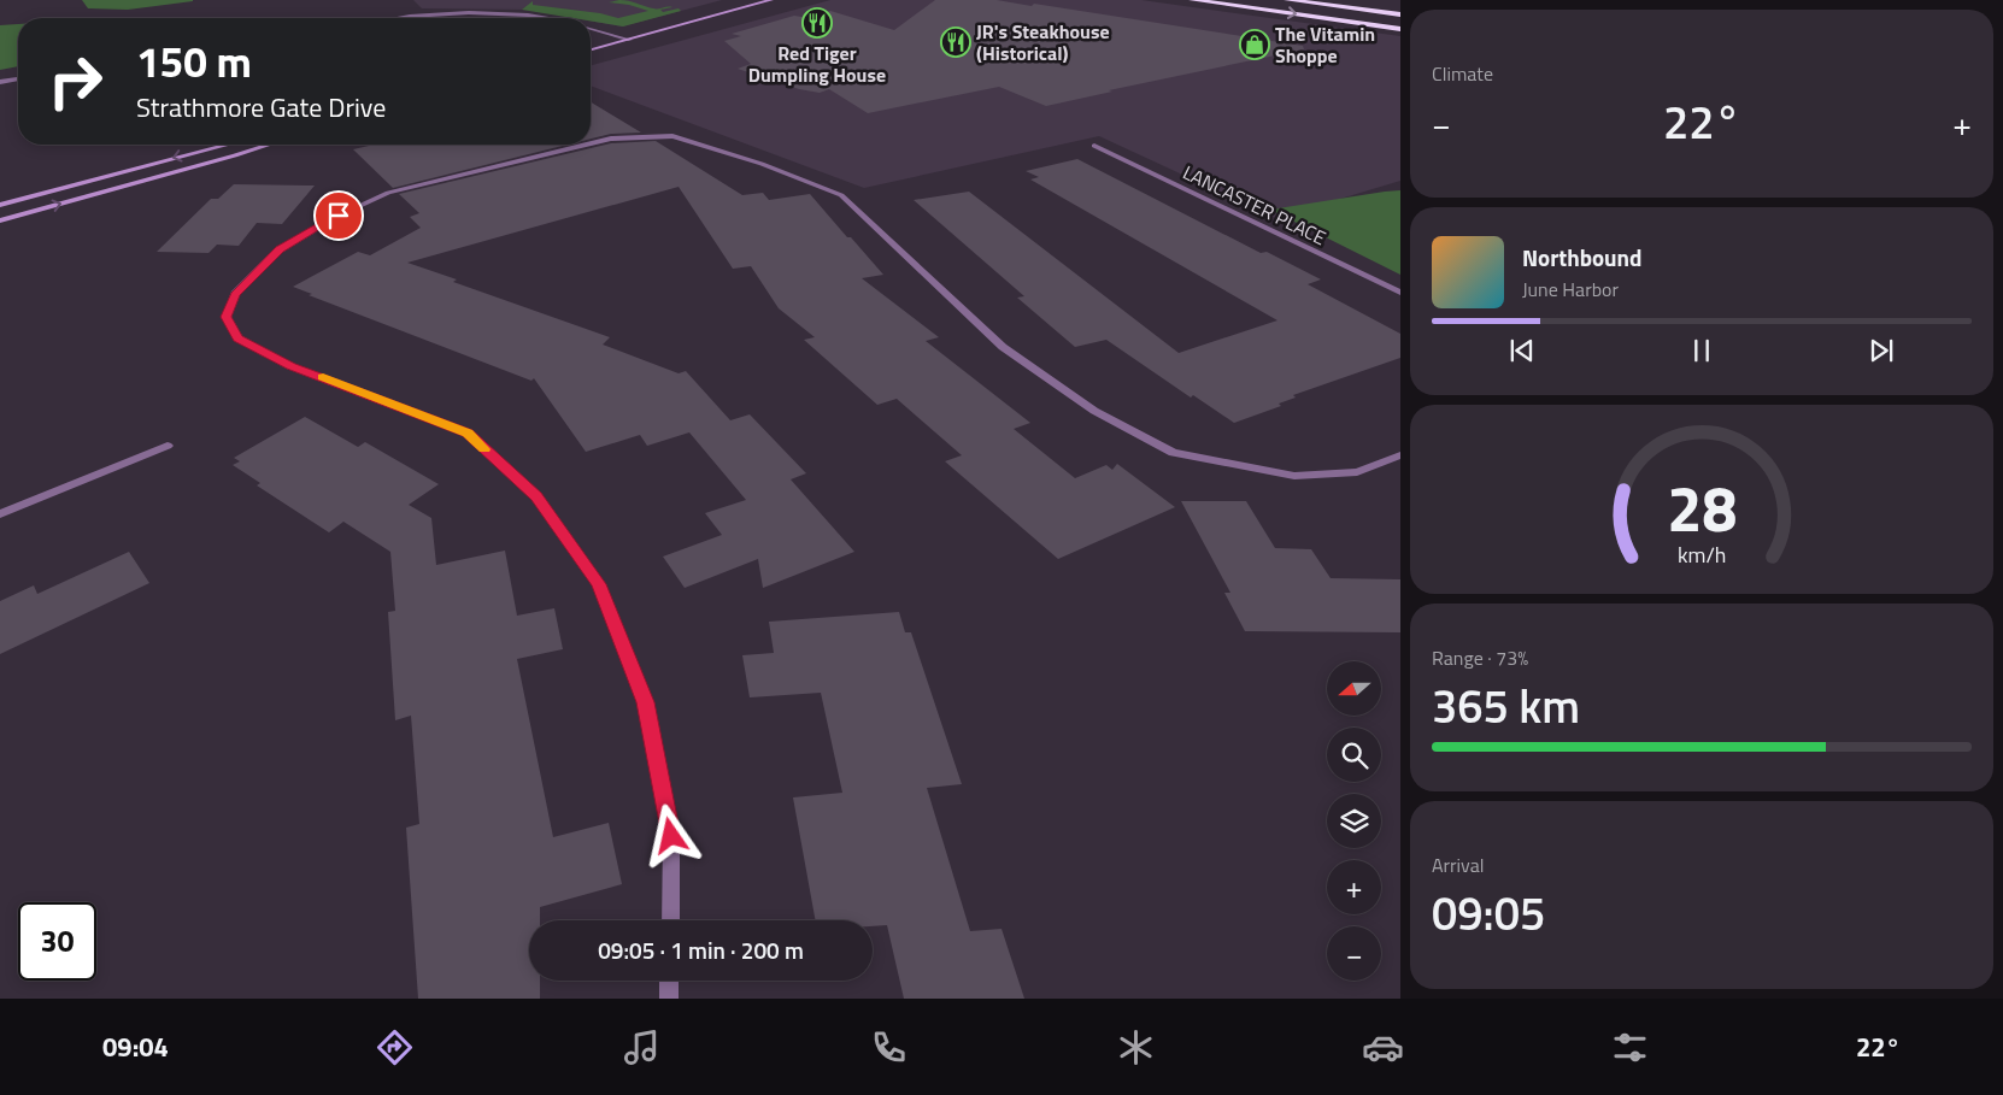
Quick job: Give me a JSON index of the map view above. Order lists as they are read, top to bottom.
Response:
{
  "streets": {
    "street": ["LANCASTER PLACE"]
  },
  "places": {
    "restaurant": ["Red Tiger Dumpling House", "JR's Steakhouse (Historical)"],
    "shop": ["The Vitamin Shoppe"]
  },
  "north": "left",
  "page": {
    "tile": [
      "Climate",
      ["Range · 73%", "365 km"],
      ["Arrival", "09:05"]
    ],
    "turn": ["150 m", "Strathmore Gate Drive"],
    "heat": ["−", "22°", "+"],
    "song": ["Northbound", "June Harbor"],
    "map_buttons": ["+", "−"],
    "limit": "30",
    "trip": "09:05 · 1 min · 200 m",
    "tabs": ["09:04", "22°"],
    "gauge": ["28", "km/h"]
  }
}
